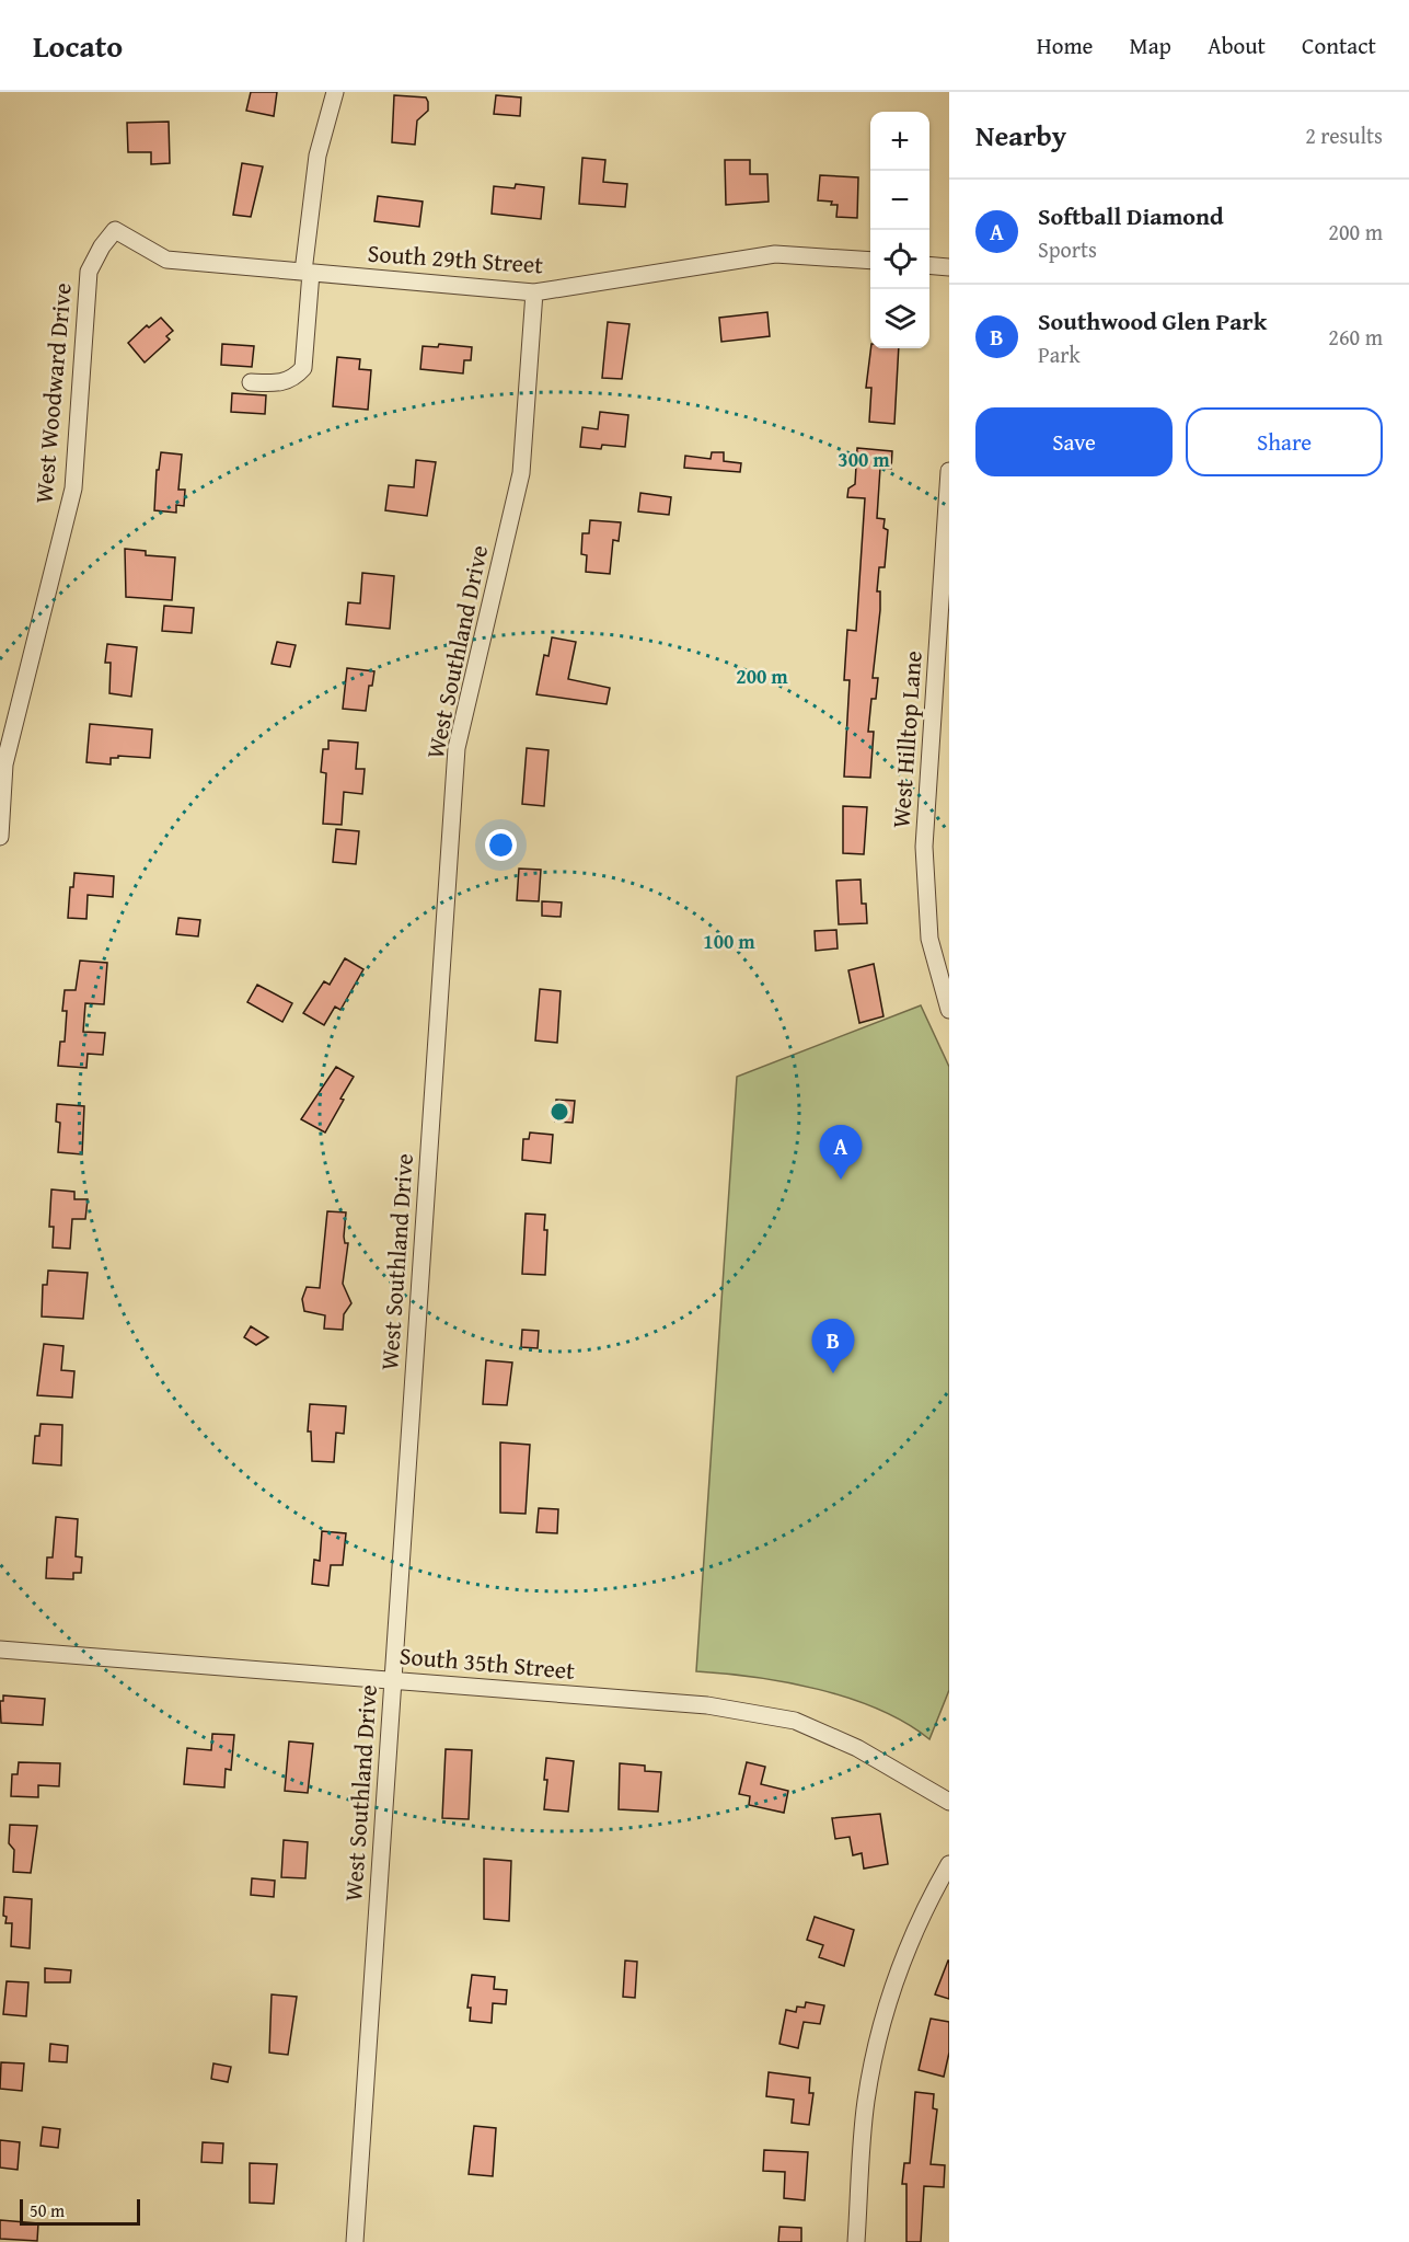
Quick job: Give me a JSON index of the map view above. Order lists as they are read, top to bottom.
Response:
{
  "streets": {
    "street": [
      "South 29th Street",
      "West Woodward Drive",
      "West Southland Drive",
      "West Hilltop Lane",
      "South 35th Street"
    ]
  },
  "crossings": [
    ["South 29th Street", "West Woodward Drive"],
    ["South 29th Street", "West Southland Drive"],
    ["West Southland Drive", "South 35th Street"]
  ],
  "scale_bar": "50 m",
  "page": {
    "header": "Locato",
    "nav": [
      "Home",
      "Map",
      "About",
      "Contact"
    ],
    "heading": ["Nearby", "2 results"],
    "map_buttons": ["+", "−"],
    "list": [
      {
        "mark": "A",
        "name": "Softball Diamond",
        "note": "Sports",
        "value": "200 m"
      },
      {
        "mark": "B",
        "name": "Southwood Glen Park",
        "note": "Park",
        "value": "260 m"
      }
    ],
    "buttons": ["Save", "Share"],
    "pins": ["A", "B"],
    "scale": "50 m"
  },
  "rings": ["300 m", "200 m", "100 m"]
}
